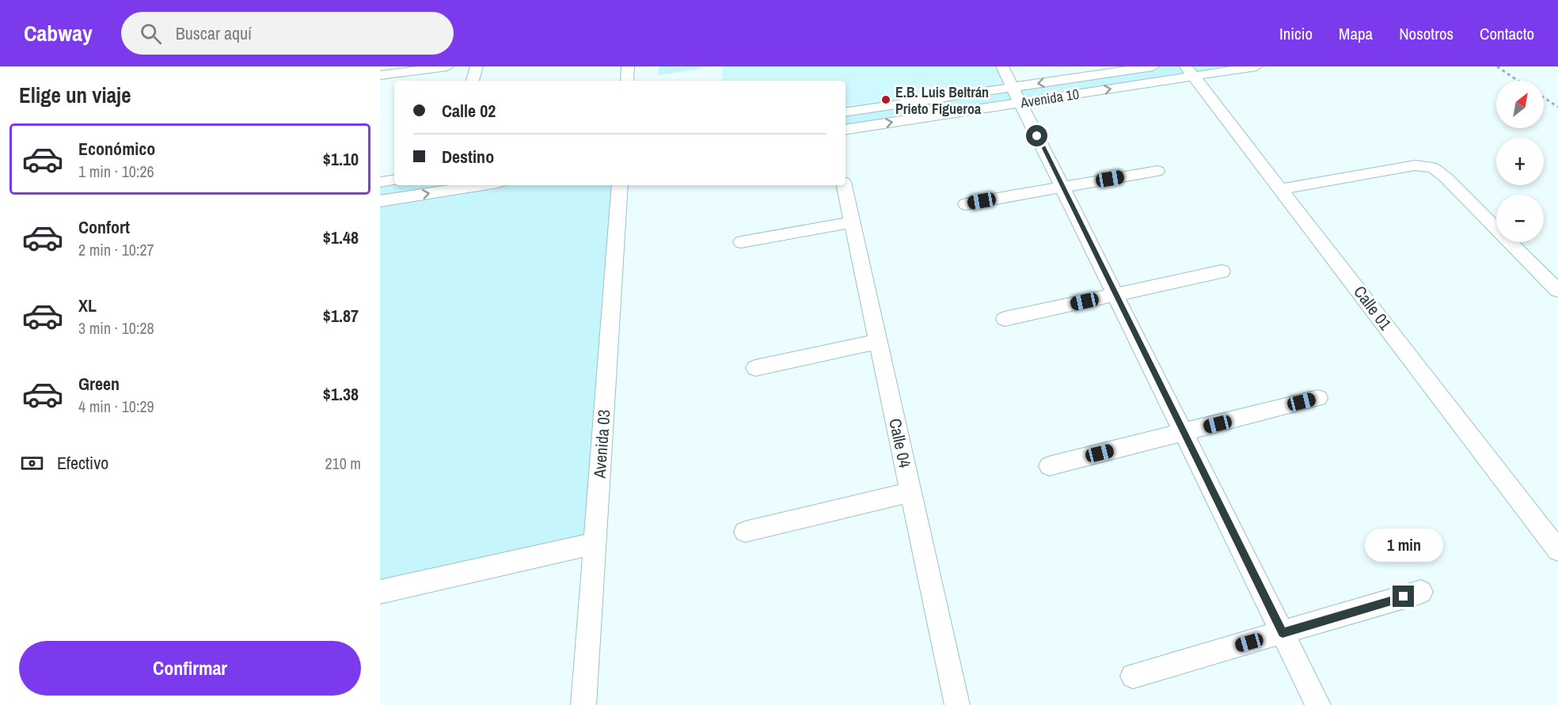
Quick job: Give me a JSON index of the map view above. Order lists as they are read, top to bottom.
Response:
{
  "streets": {
    "street": [
      "Avenida 10",
      "Calle 01",
      "Calle 04",
      "Avenida 03"
    ]
  },
  "crossings": [
    ["Avenida 10", "Calle 01"]
  ],
  "places": ["E.B. Luis Beltrán Prieto Figueroa"],
  "north": "top right",
  "page": {
    "header": "Cabway",
    "search": "Buscar aquí",
    "nav": [
      "Inicio",
      "Mapa",
      "Nosotros",
      "Contacto"
    ],
    "heading": "Elige un viaje",
    "map_buttons": ["+", "−"],
    "banner": ["Calle 02", "Destino"],
    "list": [
      {
        "name": "Económico",
        "note": "1 min · 10:26",
        "value": "$1.10"
      },
      {
        "name": "Confort",
        "note": "2 min · 10:27",
        "value": "$1.48"
      },
      {
        "name": "XL",
        "note": "3 min · 10:28",
        "value": "$1.87"
      },
      {
        "name": "Green",
        "note": "4 min · 10:29",
        "value": "$1.38"
      }
    ],
    "pay": ["Efectivo", "210 m"],
    "bubble": "1 min",
    "buttons": "Confirmar"
  }
}
